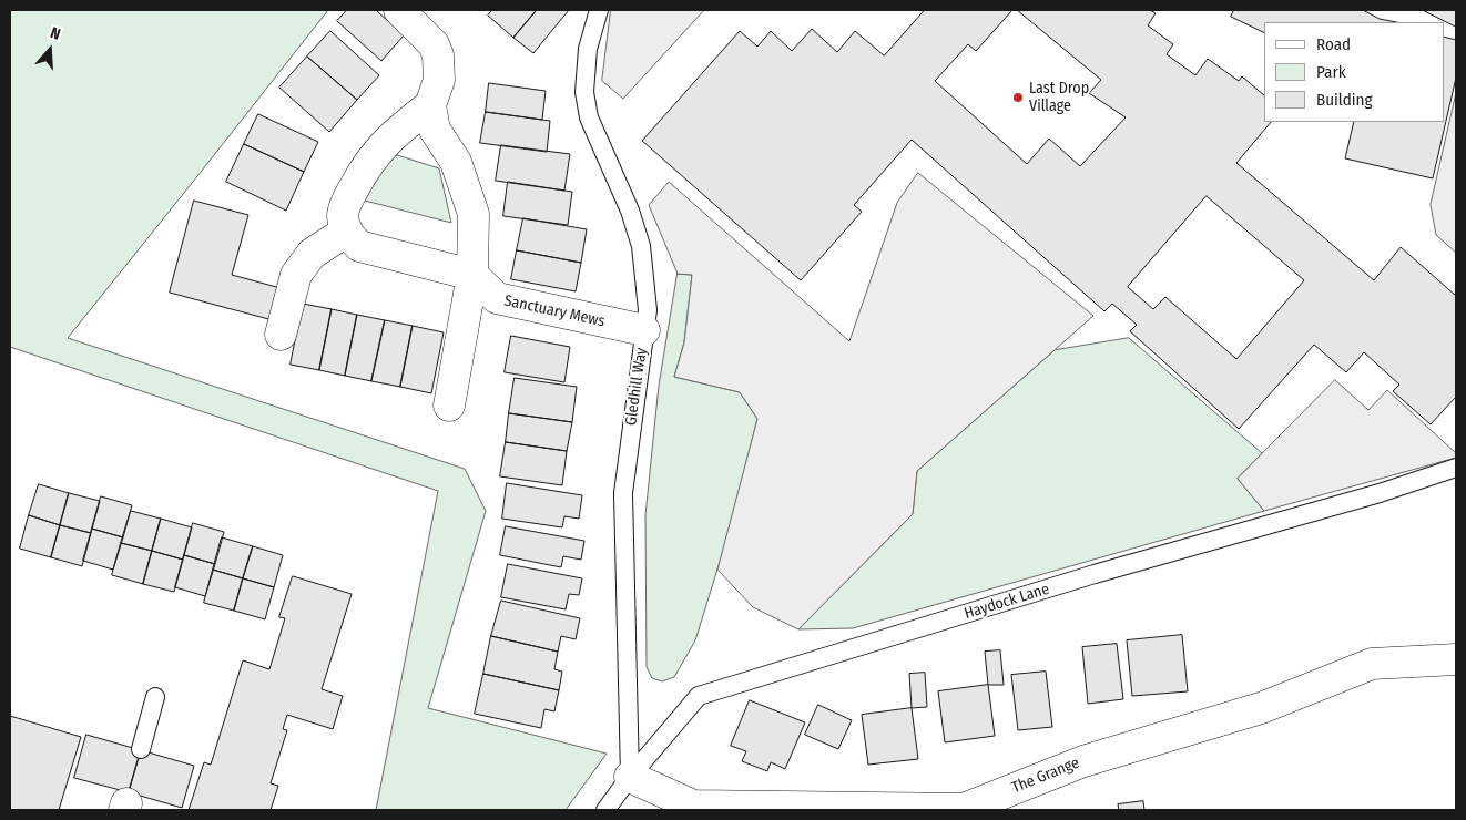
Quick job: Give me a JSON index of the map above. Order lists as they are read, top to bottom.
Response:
{
  "streets": {
    "street": ["Sanctuary Mews", "The Grange"],
    "lane": ["Gledhill Way", "Haydock Lane"]
  },
  "crossings": [
    ["Sanctuary Mews", "Gledhill Way"],
    ["Gledhill Way", "Haydock Lane"],
    ["Gledhill Way", "The Grange"],
    ["Haydock Lane", "The Grange"]
  ],
  "places": ["Last Drop Village"],
  "legend": ["Road", "Park", "Building"],
  "north": "top"
}
